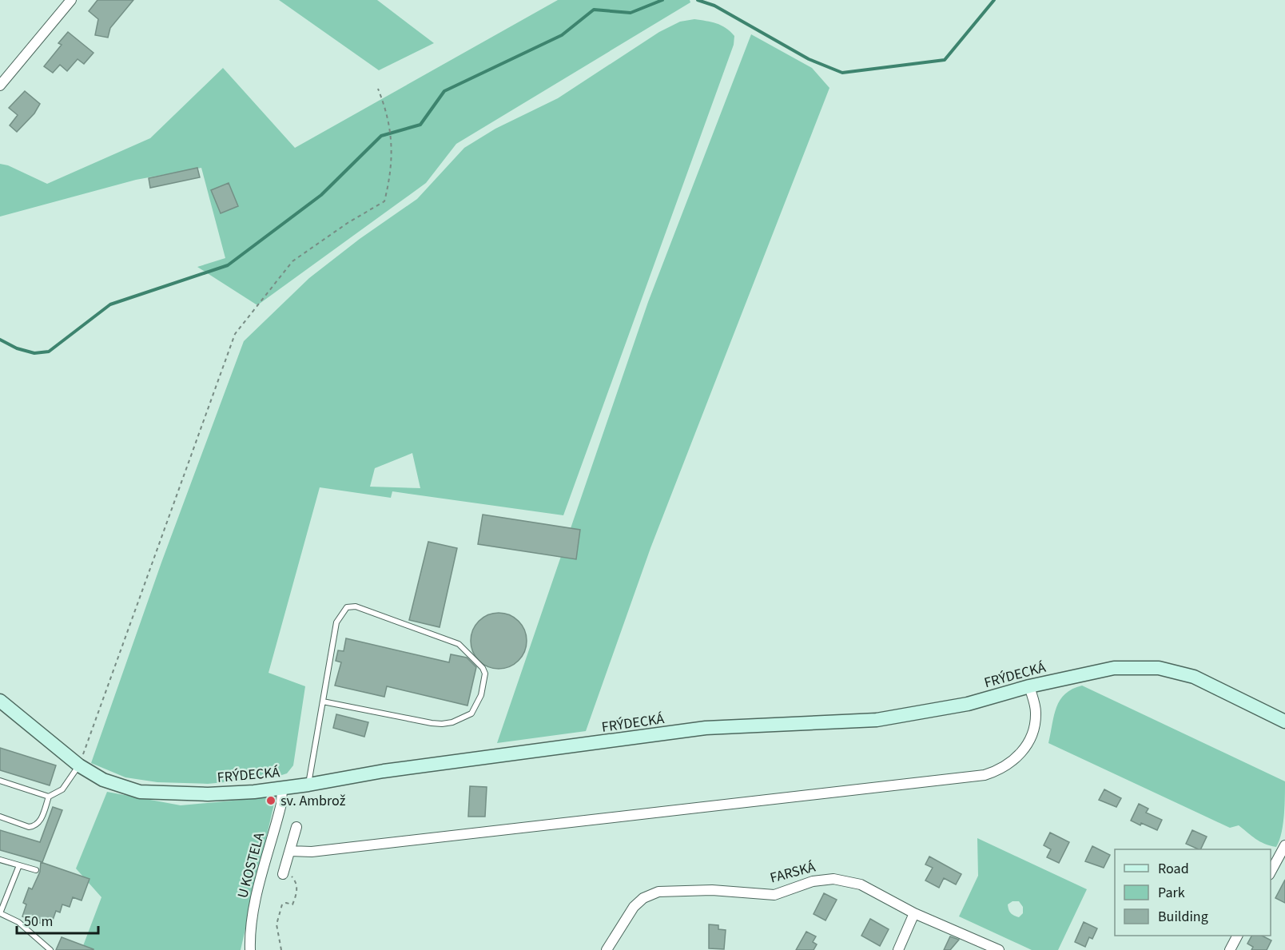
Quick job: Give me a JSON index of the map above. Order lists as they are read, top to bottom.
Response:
{
  "streets": {
    "street": ["FRÝDECKÁ", "U KOSTELA", "FARSKÁ"]
  },
  "crossings": [
    ["FRÝDECKÁ", "U KOSTELA"]
  ],
  "places": ["sv. Ambrož"],
  "legend": ["Road", "Park", "Building"],
  "scale_bar": "50 m"
}
